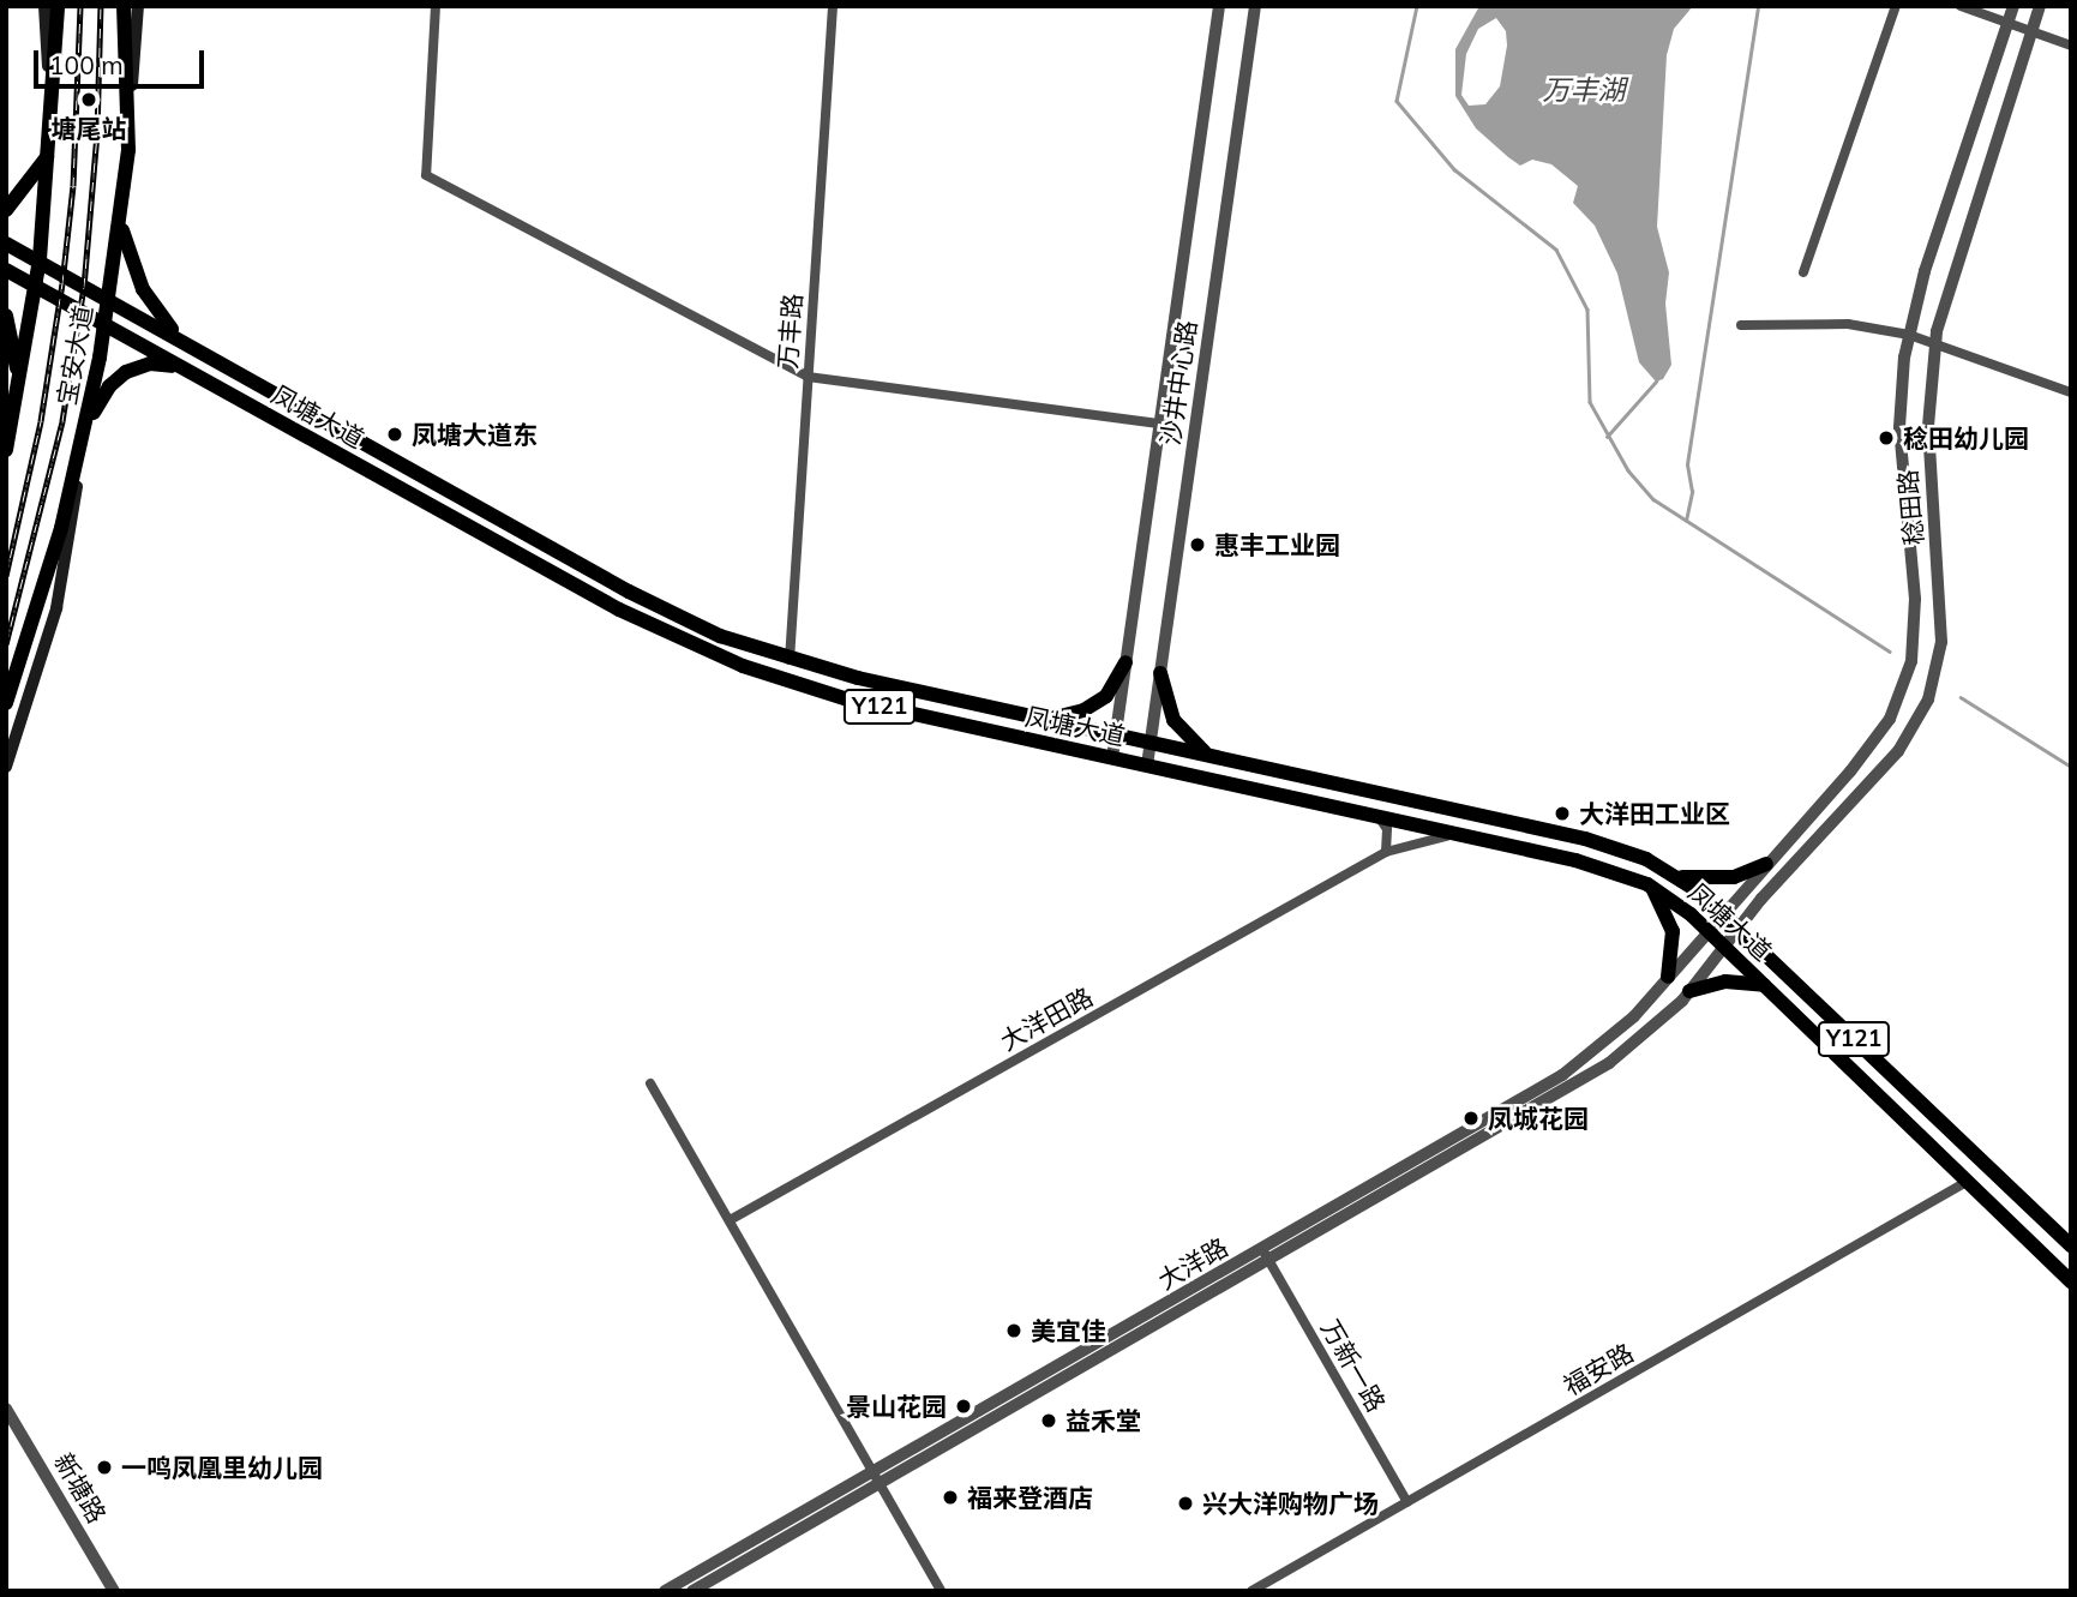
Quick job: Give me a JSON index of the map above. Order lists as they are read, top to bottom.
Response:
{
  "streets": {
    "main road": ["宝安大道", "凤塘大道", "Y121"],
    "street": [
      "万丰路",
      "沙井中心路",
      "稔田路",
      "大洋田路",
      "大洋路",
      "万新一路",
      "福安路",
      "新塘路"
    ]
  },
  "crossings": [
    ["万丰路", "凤塘大道"],
    ["宝安大道", "凤塘大道"],
    ["沙井中心路", "凤塘大道"],
    ["凤塘大道", "稔田路"],
    ["凤塘大道", "大洋田路"],
    ["凤塘大道", "大洋路"],
    ["凤塘大道", "福安路"],
    ["稔田路", "大洋路"],
    ["大洋路", "万新一路"],
    ["万新一路", "福安路"]
  ],
  "water": ["万丰湖"],
  "places": [
    "塘尾站",
    "凤塘大道东",
    "稔田幼儿园",
    "惠丰工业园",
    "大洋田工业区",
    "凤城花园",
    "美宜佳",
    "景山花园",
    "益禾堂",
    "一鸣凤凰里幼儿园",
    "福来登酒店",
    "兴大洋购物广场"
  ],
  "scale_bar": "100 m"
}
